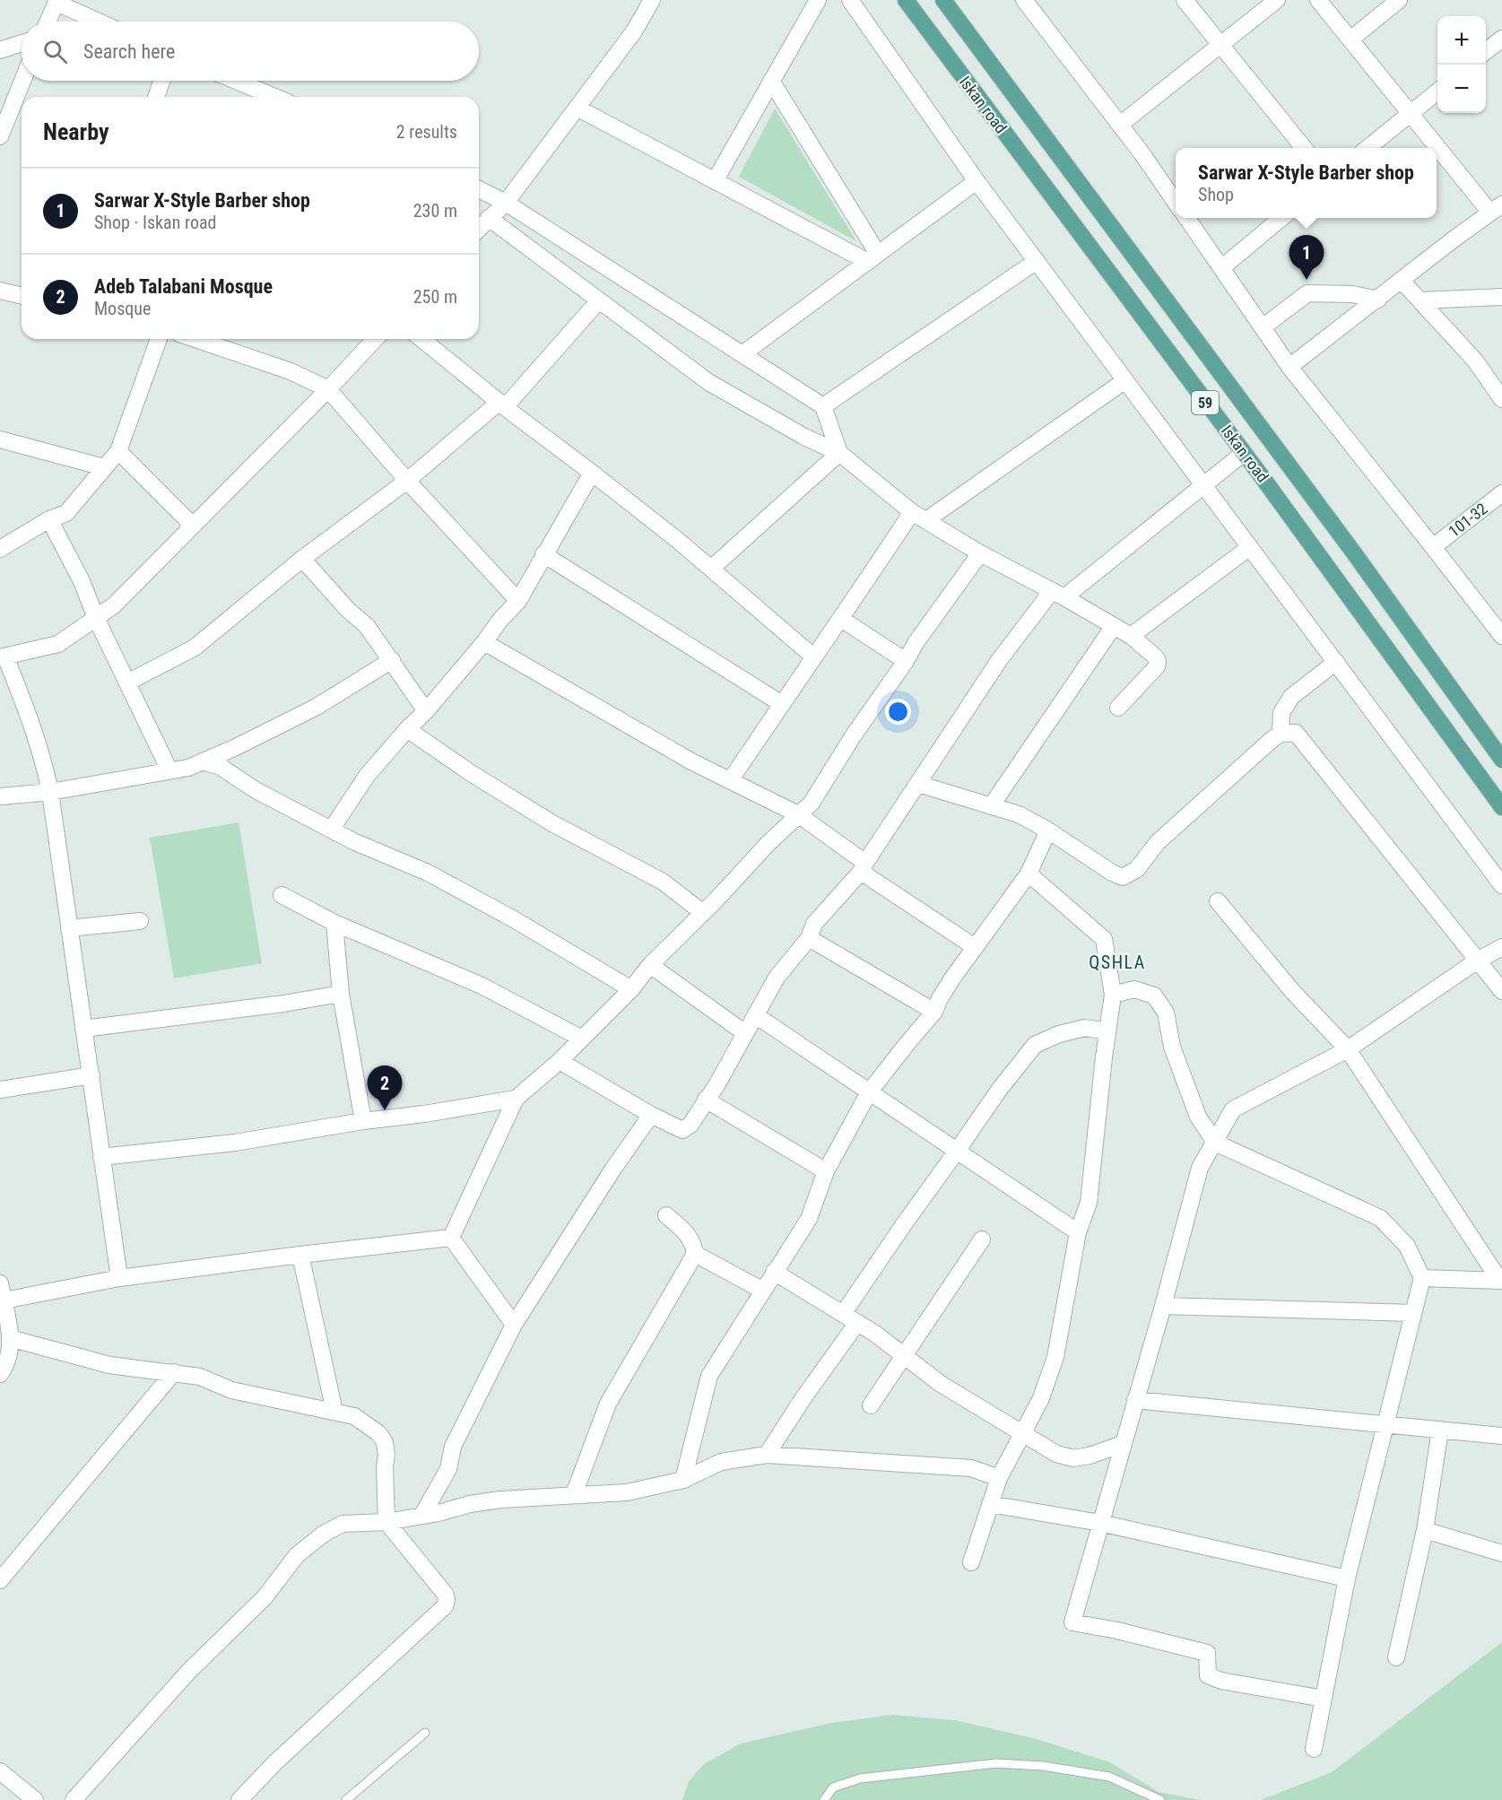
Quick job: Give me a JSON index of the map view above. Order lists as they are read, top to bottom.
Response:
{
  "streets": {
    "main road": ["Iskan road", "59"],
    "street": ["101-32"]
  },
  "districts": ["QSHLA"],
  "page": {
    "map_buttons": ["+", "−"],
    "search": "Search here",
    "heading": ["Nearby", "2 results"],
    "popup": ["Sarwar X-Style Barber shop", "Shop"],
    "list": [
      {
        "mark": "1",
        "name": "Sarwar X-Style Barber shop",
        "note": "Shop · Iskan road",
        "value": "230 m"
      },
      {
        "mark": "2",
        "name": "Adeb Talabani Mosque",
        "note": "Mosque",
        "value": "250 m"
      }
    ],
    "pins": ["1", "2"]
  }
}
